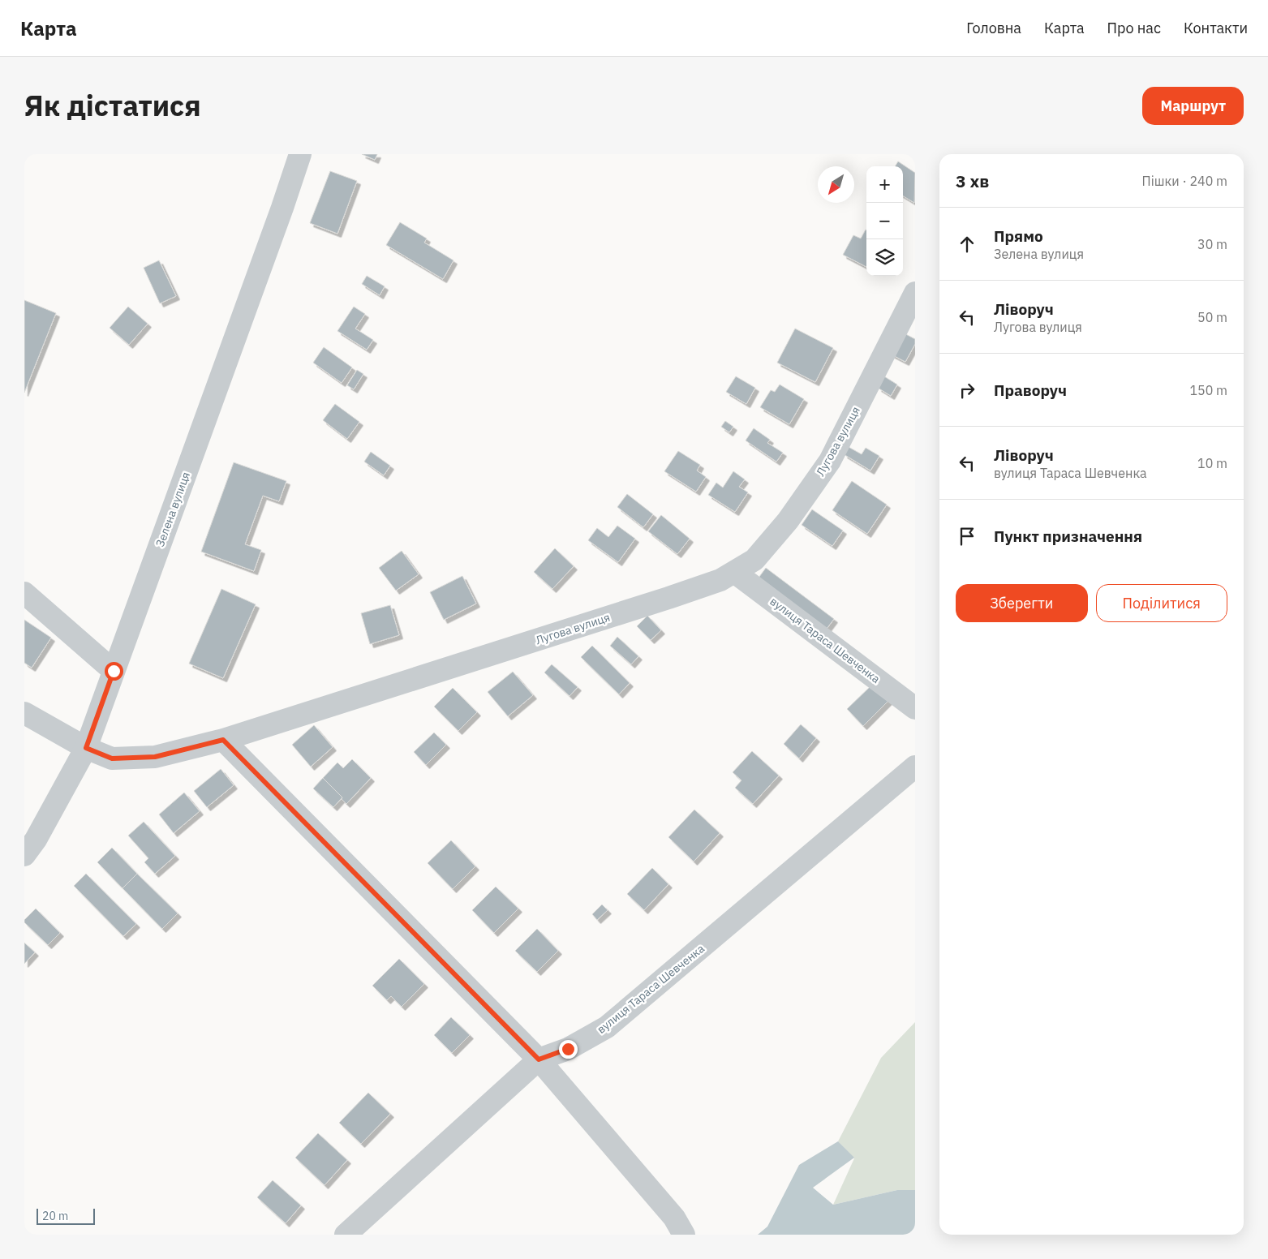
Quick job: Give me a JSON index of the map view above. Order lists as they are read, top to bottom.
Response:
{
  "streets": {
    "street": ["Лугова вулиця", "Зелена вулиця", "вулиця Тараса Шевченка"]
  },
  "crossings": [
    ["Лугова вулиця", "Зелена вулиця"],
    ["Лугова вулиця", "вулиця Тараса Шевченка"]
  ],
  "scale_bar": "20 m",
  "north": "bottom left",
  "page": {
    "header": "Карта",
    "nav": [
      "Головна",
      "Карта",
      "Про нас",
      "Контакти"
    ],
    "title": "Як дістатися",
    "buttons": [
      "Маршрут",
      ["Зберегти", "Поділитися"]
    ],
    "heading": ["3 хв", "Пішки · 240 m"],
    "map_buttons": ["+", "−"],
    "list": [
      ["Прямо", "Зелена вулиця", "30 m"],
      ["Ліворуч", "Лугова вулиця", "50 m"],
      ["Праворуч", "150 m"],
      ["Ліворуч", "вулиця Тараса Шевченка", "10 m"],
      "Пункт призначення"
    ],
    "scale": "20 m"
  }
}
